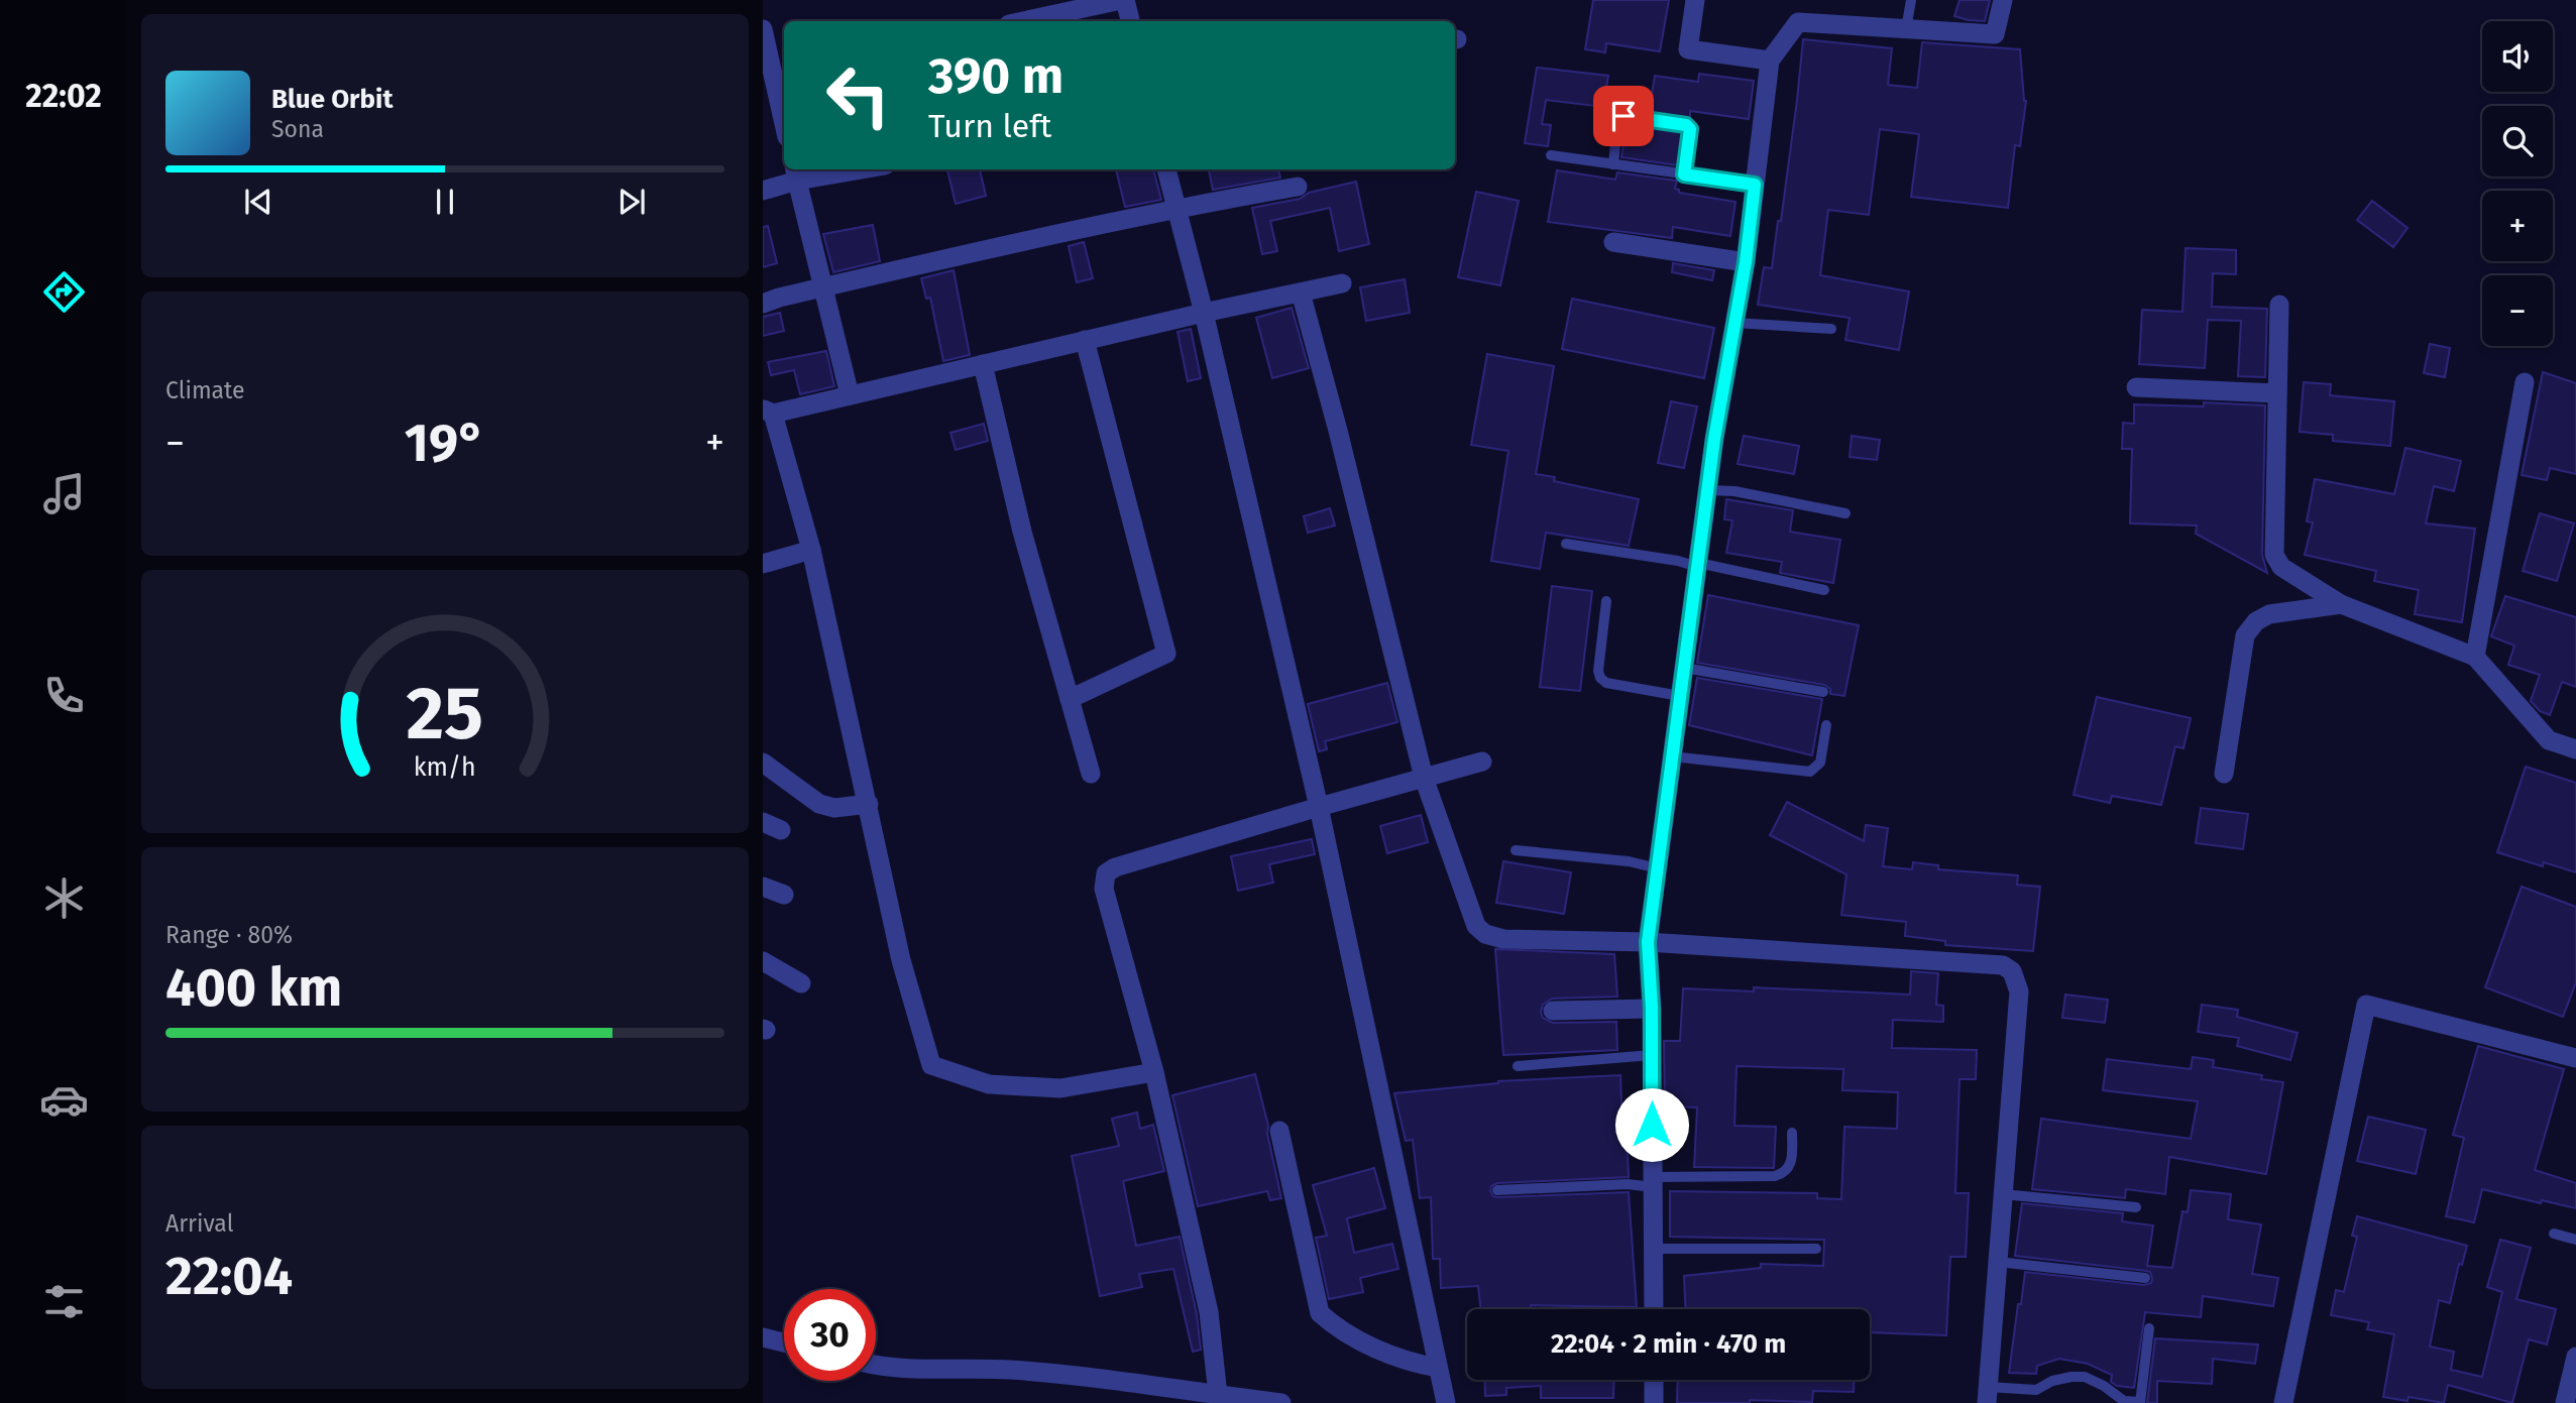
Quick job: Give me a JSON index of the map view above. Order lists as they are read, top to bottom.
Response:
{
  "page": {
    "tabs": "22:02",
    "map_buttons": ["+", "−"],
    "turn": ["390 m", "Turn left"],
    "song": ["Blue Orbit", "Sona"],
    "tile": [
      "Climate",
      ["Range · 80%", "400 km"],
      ["Arrival", "22:04"]
    ],
    "heat": ["−", "19°", "+"],
    "limit": "30",
    "trip": "22:04 · 2 min · 470 m",
    "gauge": ["25", "km/h"]
  }
}
